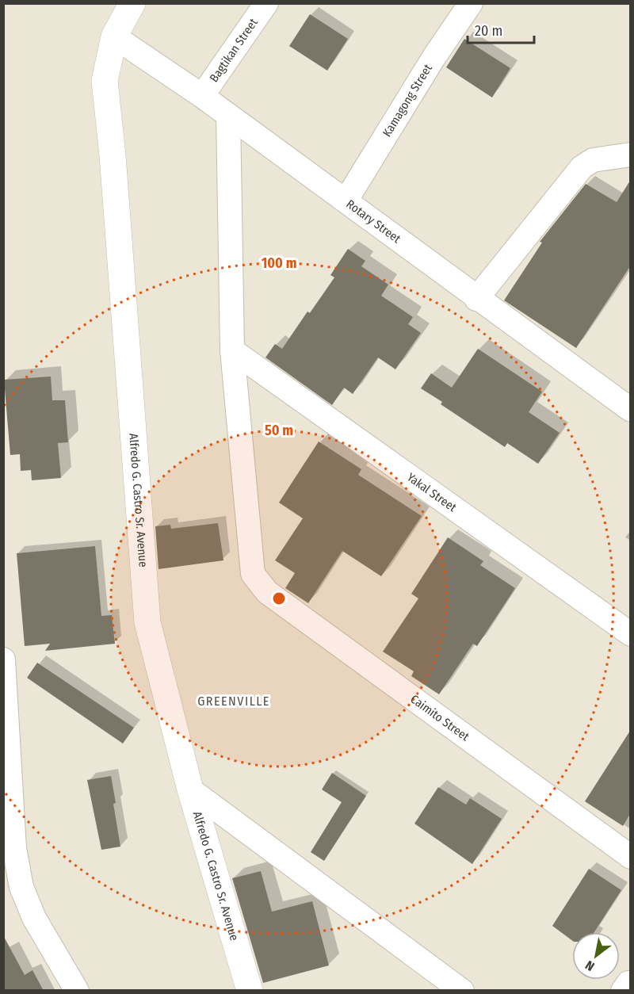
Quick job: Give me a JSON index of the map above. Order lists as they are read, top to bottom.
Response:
{
  "streets": {
    "street": [
      "Bagtikan Street",
      "Kamagong Street",
      "Rotary Street",
      "Yakal Street",
      "Alfredo G. Castro Sr. Avenue",
      "Caimito Street"
    ]
  },
  "crossings": [
    ["Bagtikan Street", "Rotary Street"],
    ["Kamagong Street", "Rotary Street"],
    ["Rotary Street", "Alfredo G. Castro Sr. Avenue"],
    ["Yakal Street", "Caimito Street"]
  ],
  "districts": ["GREENVILLE"],
  "scale_bar": "20 m",
  "north": "bottom left",
  "rings": ["100 m", "50 m"]
}
